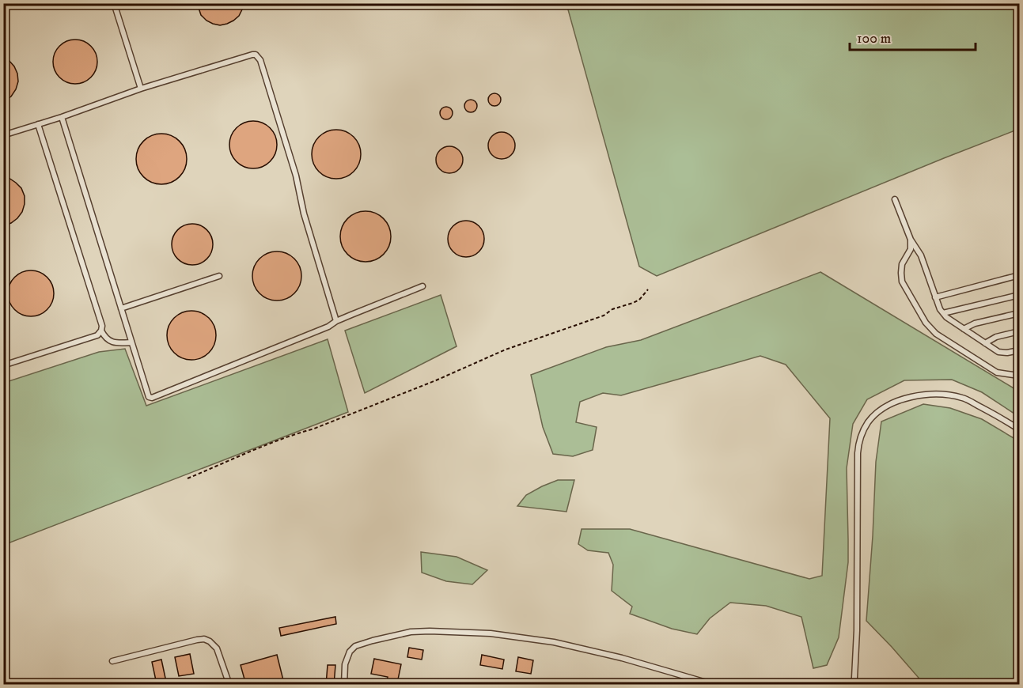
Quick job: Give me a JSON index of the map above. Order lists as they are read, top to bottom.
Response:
{
  "scale_bar": "100 m"
}
